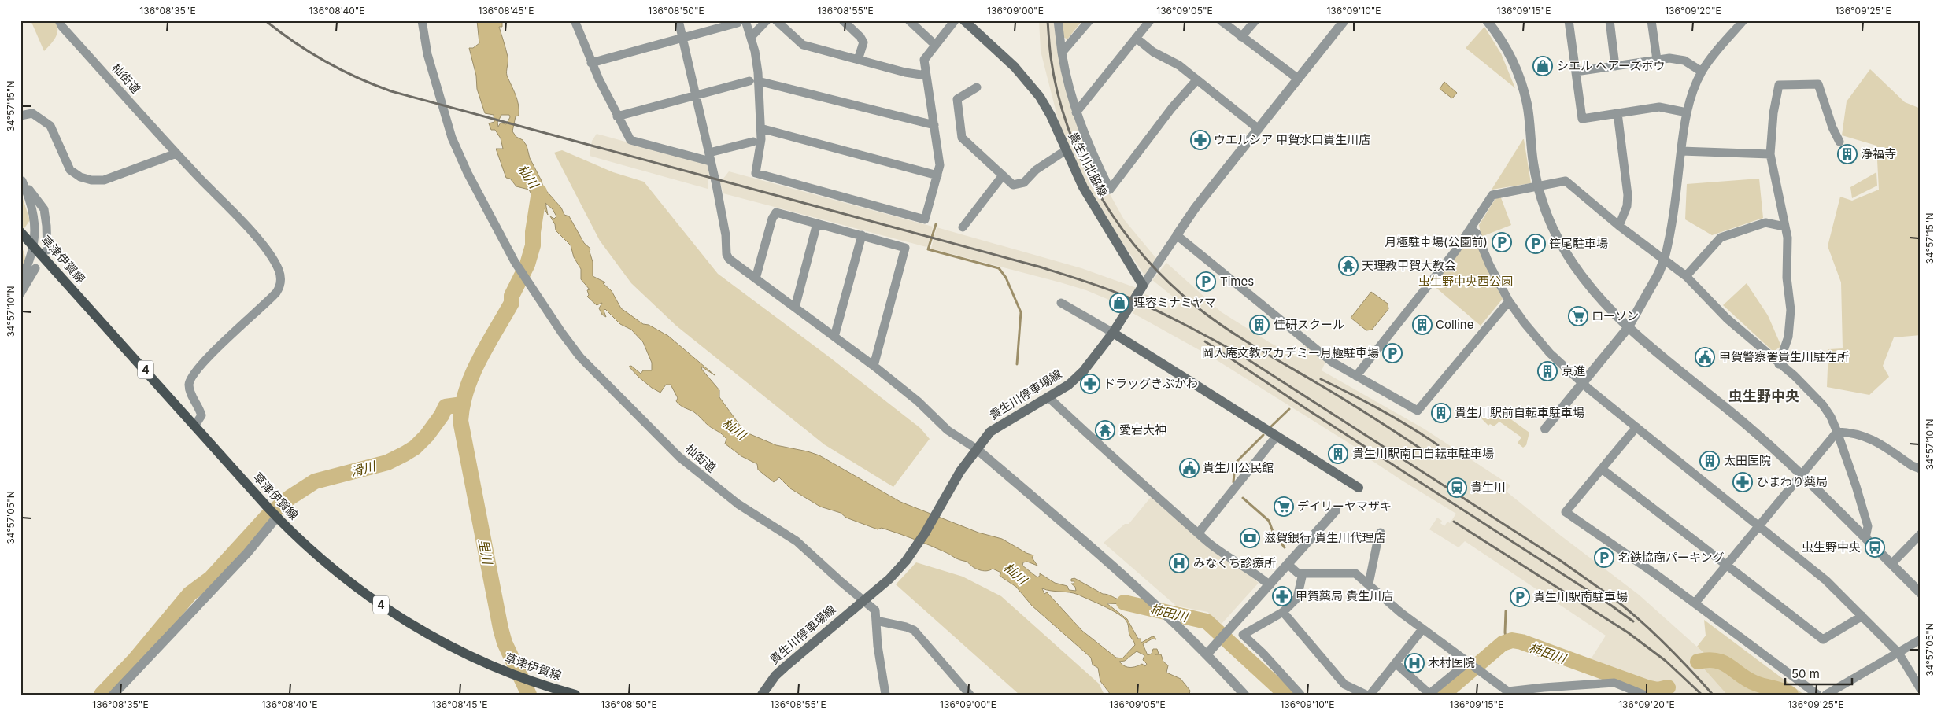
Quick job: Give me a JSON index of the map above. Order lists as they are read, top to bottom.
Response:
{
  "streets": {
    "main road": [
      "貴生川北脇線",
      "草津伊賀線",
      "4",
      "貴生川停車場線"
    ],
    "street": ["杣街道"]
  },
  "crossings": [
    ["杣街道", "草津伊賀線"],
    ["杣街道", "貴生川停車場線"]
  ],
  "districts": ["虫生野中央"],
  "water": [
    "杣川",
    "滑川",
    "里川",
    "柿田川"
  ],
  "parks": ["虫生野中央西公園"],
  "places": {
    "shop": ["シエル ヘアーズボウ", "理容ミナミヤマ"],
    "pharmacy": [
      "ウエルシア 甲賀水口貴生川店",
      "ドラッグきぶかわ",
      "ひまわり薬局",
      "甲賀薬局 貴生川店"
    ],
    "building": [
      "浄福寺",
      "佳研スクール",
      "Colline",
      "京進",
      "貴生川駅前自転車駐車場",
      "貴生川駅南口自転車駐車場",
      "太田医院"
    ],
    "parking": [
      "月極駐車場(公園前)",
      "笹尾駐車場",
      "Times",
      "岡入庵文教アカデミー月極駐車場",
      "名鉄協商パーキング",
      "貴生川駅南駐車場"
    ],
    "temple": ["天理教甲賀大教会", "愛宕大神"],
    "supermarket": ["ローソン", "デイリーヤマザキ"],
    "public building": ["甲賀警察署貴生川駐在所", "貴生川公民館"],
    "station": ["貴生川"],
    "bank": ["滋賀銀行 貴生川代理店"],
    "bus stop": ["虫生野中央"],
    "hospital": ["みなくち診療所", "木村医院"]
  },
  "scale_bar": "50 m",
  "coordinates": [
    "136°08'35\"E",
    "136°08'40\"E",
    "136°08'45\"E",
    "136°08'50\"E",
    "136°08'55\"E",
    "136°09'00\"E",
    "136°09'05\"E",
    "136°09'10\"E",
    "136°09'15\"E",
    "136°09'20\"E",
    "136°09'25\"E",
    "34°57'15\"N",
    "34°57'10\"N",
    "34°57'05\"N"
  ]
}
